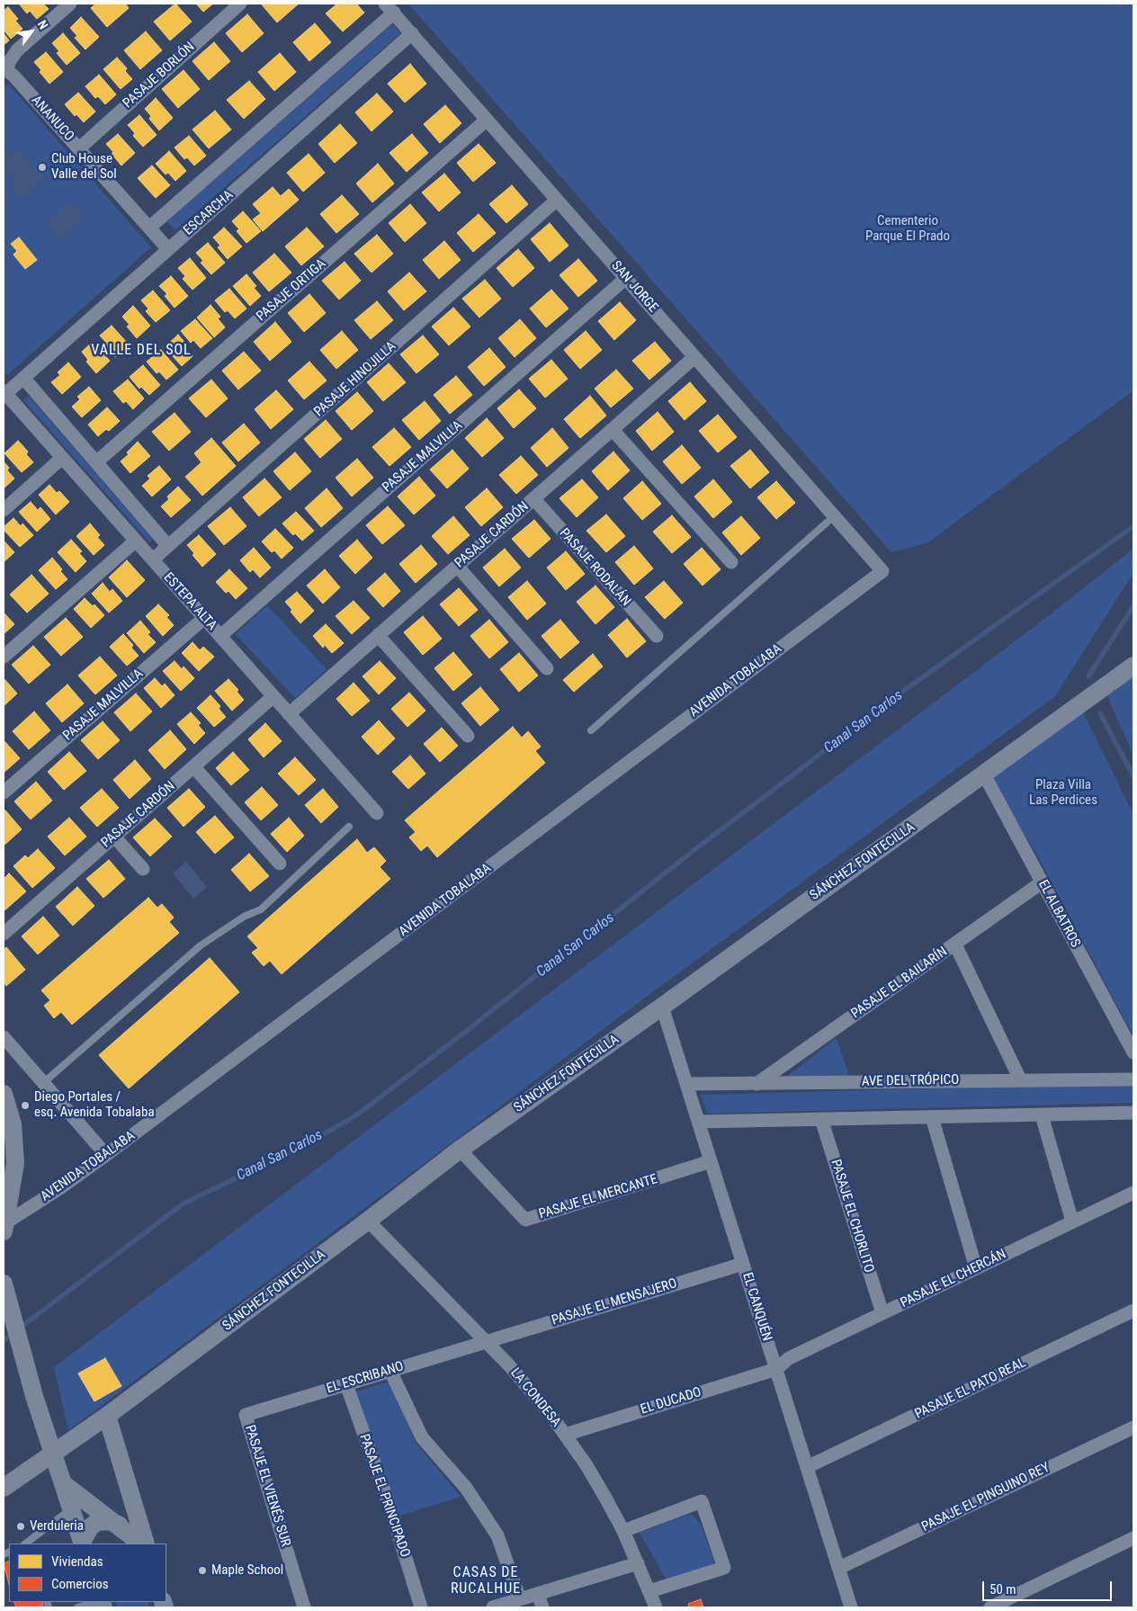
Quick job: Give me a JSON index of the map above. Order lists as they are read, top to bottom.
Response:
{
  "streets": {
    "street": [
      "PASAJE BORLÓN",
      "ANANUCO",
      "ESCARCHA",
      "SAN JORGE",
      "PASAJE ORTIGA",
      "PASAJE HINOJILLA",
      "PASAJE MALVILLA",
      "PASAJE CARDÓN",
      "PASAJE RODALÁN",
      "ESTEPA ALTA",
      "AVENIDA TOBALABA",
      "SÁNCHEZ FONTECILLA",
      "EL ALBATROS",
      "PASAJE EL BAILARÍN",
      "AVE DEL TRÓPICO",
      "PASAJE EL MERCANTE",
      "PASAJE EL CHORLITO",
      "PASAJE EL CHERCÁN",
      "PASAJE EL MENSAJERO",
      "EL CANQUÉN",
      "EL ESCRIBANO",
      "PASAJE EL PATO REAL",
      "LA CONDESA",
      "EL DUCADO",
      "PASAJE EL VIENÉS SUR",
      "PASAJE EL PRINCIPADO",
      "PASAJE EL PINGUINO REY"
    ]
  },
  "crossings": [
    ["PASAJE BORLÓN", "ANANUCO"],
    ["ANANUCO", "ESCARCHA"],
    ["ESCARCHA", "SAN JORGE"],
    ["ESCARCHA", "ESTEPA ALTA"],
    ["SAN JORGE", "PASAJE ORTIGA"],
    ["SAN JORGE", "PASAJE HINOJILLA"],
    ["SAN JORGE", "PASAJE MALVILLA"],
    ["SAN JORGE", "PASAJE CARDÓN"],
    ["SAN JORGE", "AVENIDA TOBALABA"],
    ["PASAJE HINOJILLA", "ESTEPA ALTA"],
    ["PASAJE MALVILLA", "ESTEPA ALTA"],
    ["PASAJE CARDÓN", "PASAJE RODALÁN"],
    ["PASAJE CARDÓN", "ESTEPA ALTA"],
    ["SÁNCHEZ FONTECILLA", "EL ALBATROS"],
    ["SÁNCHEZ FONTECILLA", "PASAJE EL MERCANTE"],
    ["SÁNCHEZ FONTECILLA", "EL CANQUÉN"],
    ["SÁNCHEZ FONTECILLA", "LA CONDESA"],
    ["EL ALBATROS", "PASAJE EL BAILARÍN"],
    ["PASAJE EL BAILARÍN", "AVE DEL TRÓPICO"],
    ["AVE DEL TRÓPICO", "EL CANQUÉN"],
    ["PASAJE EL MERCANTE", "EL CANQUÉN"],
    ["PASAJE EL CHORLITO", "PASAJE EL CHERCÁN"],
    ["PASAJE EL CHERCÁN", "EL CANQUÉN"],
    ["PASAJE EL CHERCÁN", "EL DUCADO"],
    ["PASAJE EL MENSAJERO", "EL CANQUÉN"],
    ["PASAJE EL MENSAJERO", "EL ESCRIBANO"],
    ["PASAJE EL MENSAJERO", "LA CONDESA"],
    ["EL CANQUÉN", "PASAJE EL PATO REAL"],
    ["EL CANQUÉN", "EL DUCADO"],
    ["EL CANQUÉN", "PASAJE EL PINGUINO REY"],
    ["EL ESCRIBANO", "LA CONDESA"],
    ["EL ESCRIBANO", "PASAJE EL VIENÉS SUR"],
    ["EL ESCRIBANO", "PASAJE EL PRINCIPADO"],
    ["LA CONDESA", "EL DUCADO"]
  ],
  "districts": ["VALLE DEL SOL", "CASAS DE RUCALHUE"],
  "water": ["Canal San Carlos"],
  "parks": ["Cementerio Parque El Prado", "Plaza Villa Las Perdices"],
  "places": [
    "Club House Valle del Sol",
    "Diego Portales / esq. Avenida Tobalaba",
    "Verduleria",
    "Maple School"
  ],
  "legend": ["Viviendas", "Comercios"],
  "scale_bar": "50 m",
  "north": "top right"
}
